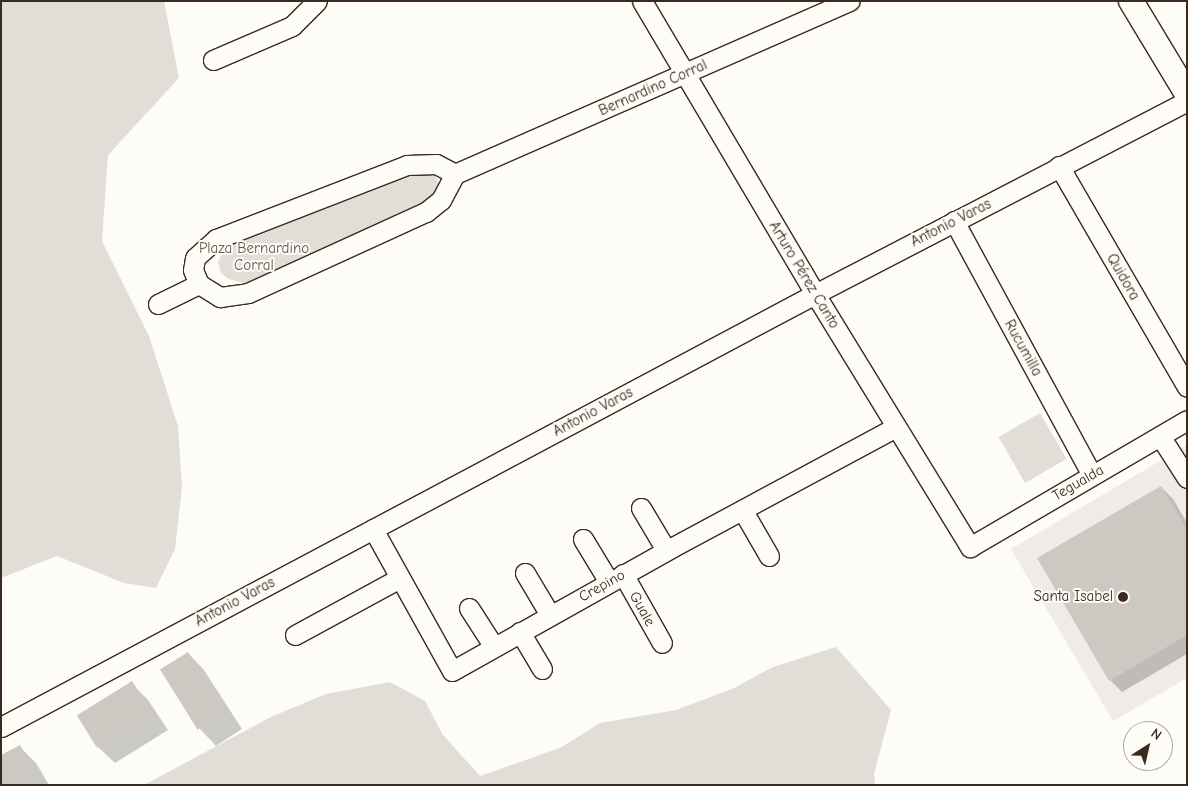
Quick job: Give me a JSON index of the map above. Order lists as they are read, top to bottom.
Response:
{
  "streets": {
    "street": [
      "Bernardino Corral",
      "Antonio Varas",
      "Arturo Pérez Canto",
      "Quidora",
      "Rucumilla",
      "Tegualda",
      "Crepino",
      "Guale"
    ]
  },
  "crossings": [
    ["Bernardino Corral", "Arturo Pérez Canto"],
    ["Antonio Varas", "Arturo Pérez Canto"],
    ["Antonio Varas", "Quidora"],
    ["Antonio Varas", "Rucumilla"],
    ["Antonio Varas", "Crepino"],
    ["Arturo Pérez Canto", "Tegualda"],
    ["Arturo Pérez Canto", "Crepino"],
    ["Rucumilla", "Tegualda"],
    ["Crepino", "Guale"]
  ],
  "parks": ["Plaza Bernardino Corral"],
  "places": ["Santa Isabel"],
  "north": "top right"
}
